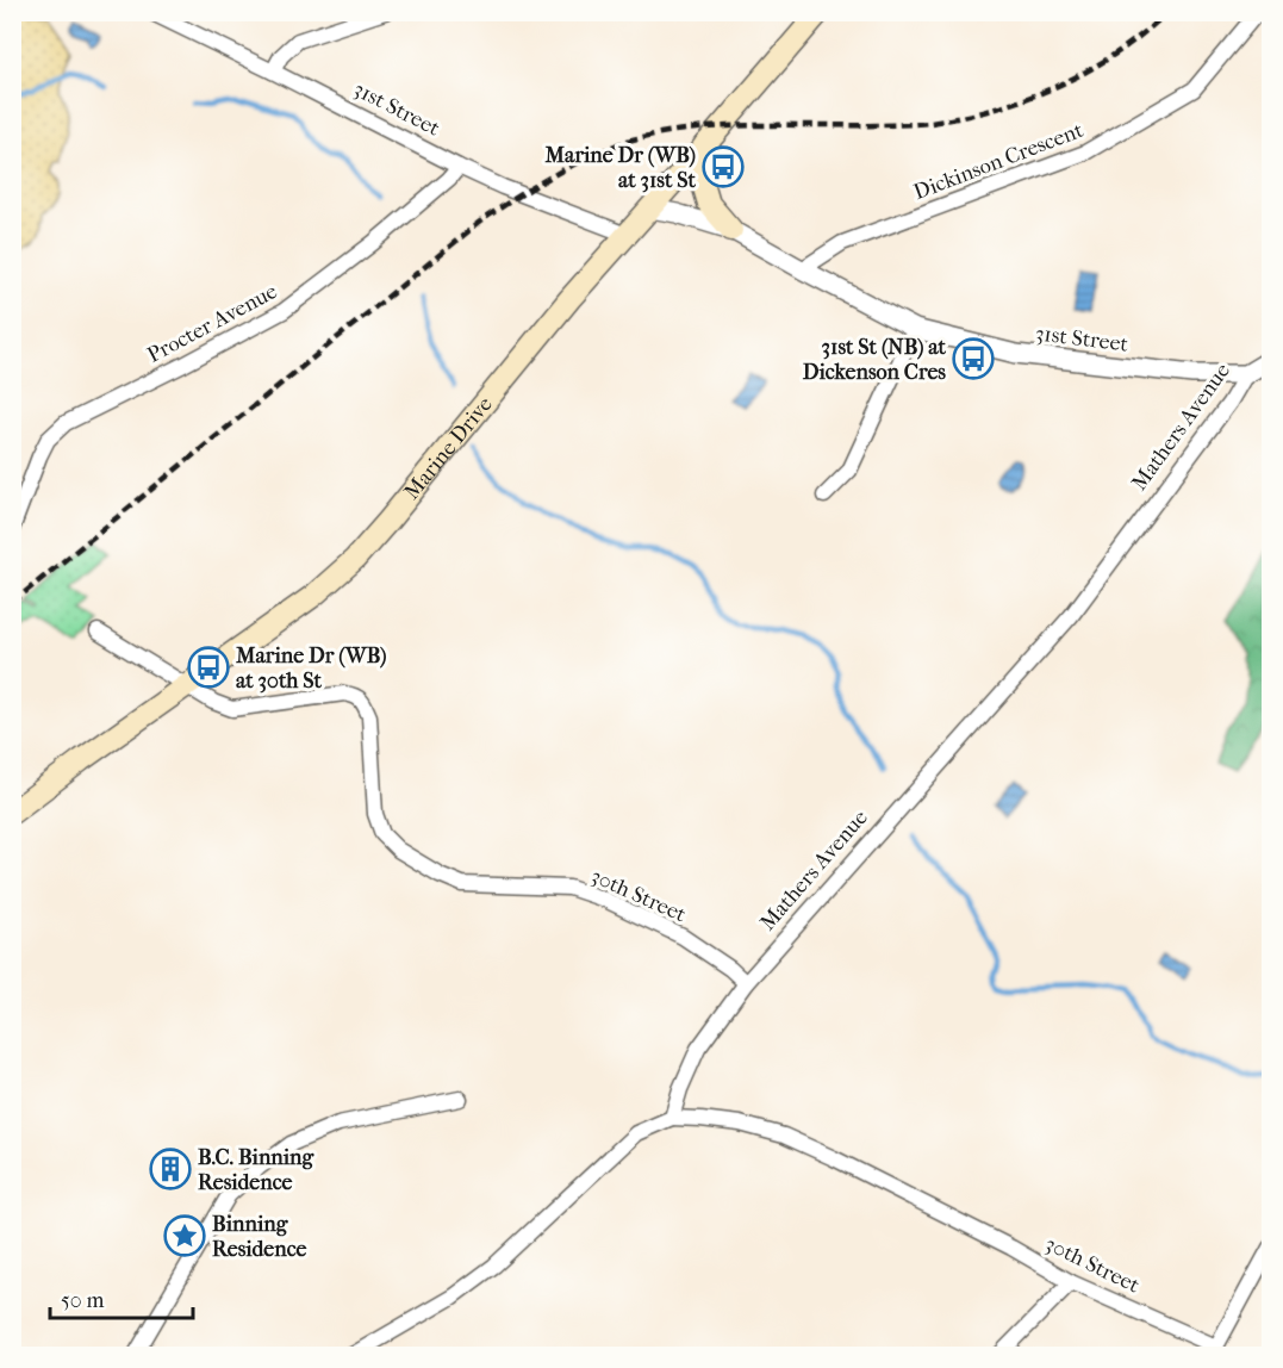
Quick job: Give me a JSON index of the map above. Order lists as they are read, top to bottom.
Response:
{
  "streets": {
    "main road": ["Marine Drive"],
    "street": [
      "31st Street",
      "Dickinson Crescent",
      "Procter Avenue",
      "Mathers Avenue",
      "30th Street"
    ]
  },
  "crossings": [
    ["31st Street", "Dickinson Crescent"],
    ["31st Street", "Procter Avenue"],
    ["31st Street", "Mathers Avenue"],
    ["31st Street", "Marine Drive"],
    ["Mathers Avenue", "30th Street"],
    ["Marine Drive", "30th Street"]
  ],
  "places": {
    "bus stop": ["Marine Dr (WB) at 31st St", "31st St (NB) at Dickenson Cres", "Marine Dr (WB) at 30th St"],
    "building": ["B.C. Binning Residence"],
    "place": ["Binning Residence"]
  },
  "scale_bar": "50 m"
}
